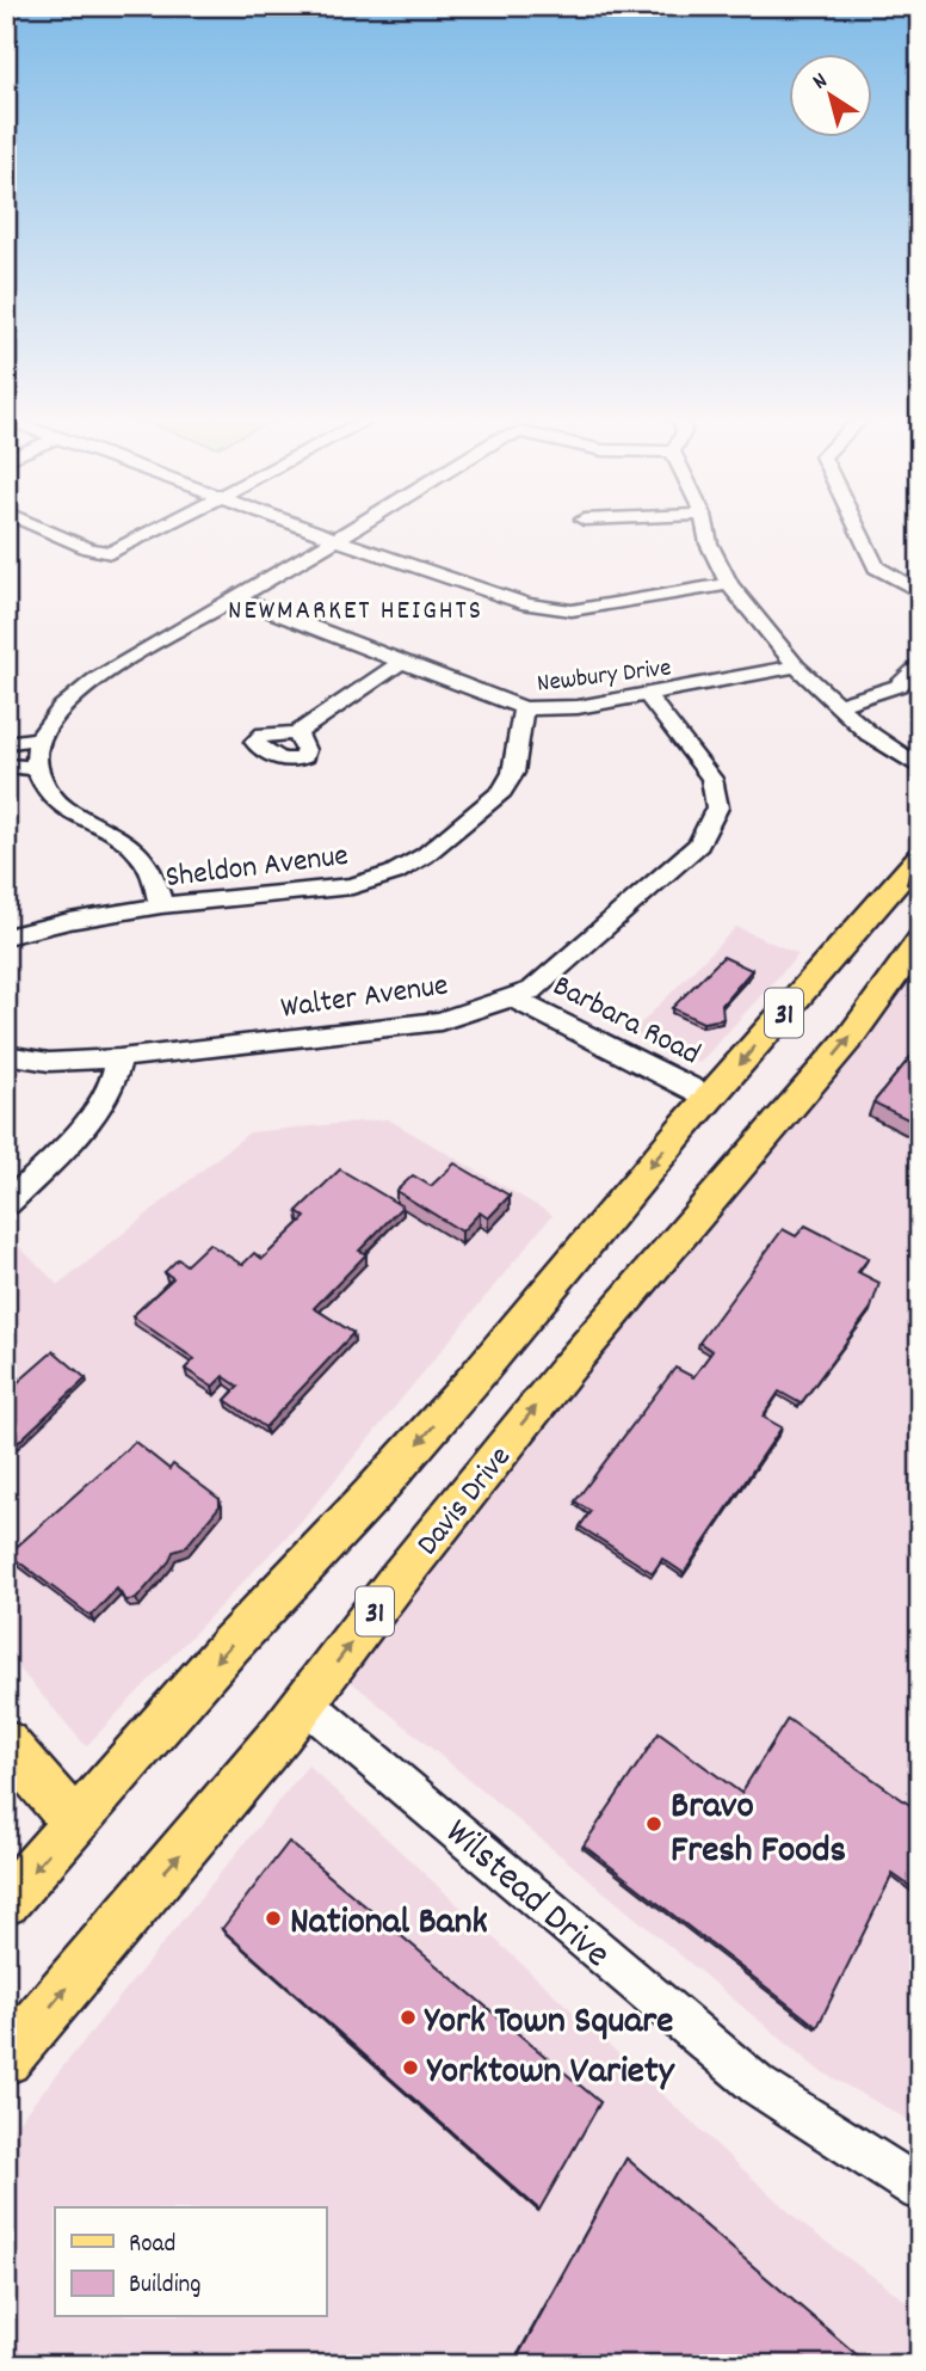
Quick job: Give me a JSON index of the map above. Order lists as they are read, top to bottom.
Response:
{
  "streets": {
    "main road": ["31", "Davis Drive"],
    "street": [
      "Newbury Drive",
      "Sheldon Avenue",
      "Walter Avenue",
      "Barbara Road",
      "Wilstead Drive"
    ]
  },
  "crossings": [
    ["Newbury Drive", "Sheldon Avenue"],
    ["Newbury Drive", "Walter Avenue"],
    ["Walter Avenue", "Barbara Road"],
    ["31", "Barbara Road"],
    ["Davis Drive", "Wilstead Drive"]
  ],
  "districts": ["NEWMARKET HEIGHTS"],
  "places": [
    "Bravo Fresh Foods",
    "National Bank",
    "York Town Square",
    "Yorktown Variety"
  ],
  "legend": ["Road", "Building"],
  "north": "top left"
}
